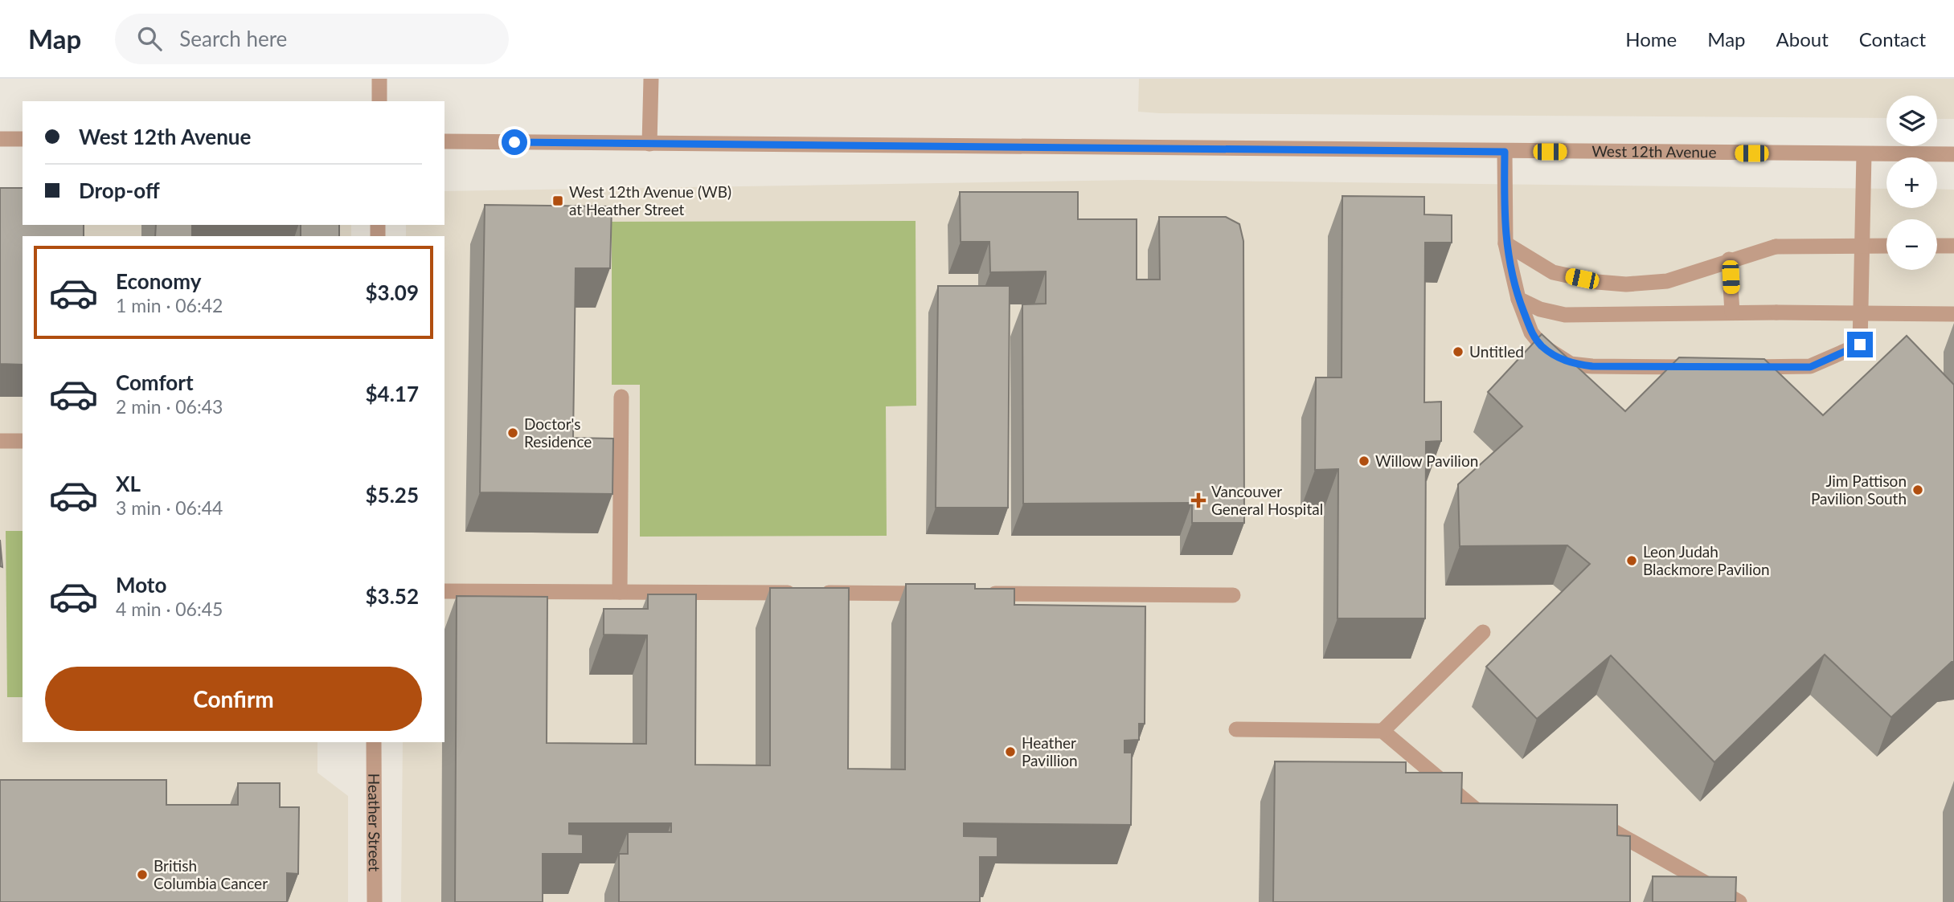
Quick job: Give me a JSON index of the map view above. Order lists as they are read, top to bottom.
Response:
{
  "streets": {
    "street": ["West 12th Avenue", "Heather Street"]
  },
  "places": {
    "transit": ["West 12th Avenue (WB) at Heather Street"],
    "other": [
      "Untitled",
      "Doctor's Residence",
      "Willow Pavilion",
      "Jim Pattison Pavilion South",
      "Leon Judah Blackmore Pavilion",
      "Heather Pavillion",
      "British Columbia Cancer"
    ],
    "health": ["Vancouver General Hospital"]
  },
  "page": {
    "header": "Map",
    "search": "Search here",
    "nav": [
      "Home",
      "Map",
      "About",
      "Contact"
    ],
    "map_buttons": ["+", "−"],
    "banner": ["West 12th Avenue", "Drop-off"],
    "list": [
      {
        "name": "Economy",
        "note": "1 min · 06:42",
        "value": "$3.09"
      },
      {
        "name": "Comfort",
        "note": "2 min · 06:43",
        "value": "$4.17"
      },
      {
        "name": "XL",
        "note": "3 min · 06:44",
        "value": "$5.25"
      },
      {
        "name": "Moto",
        "note": "4 min · 06:45",
        "value": "$3.52"
      }
    ],
    "buttons": "Confirm"
  }
}
